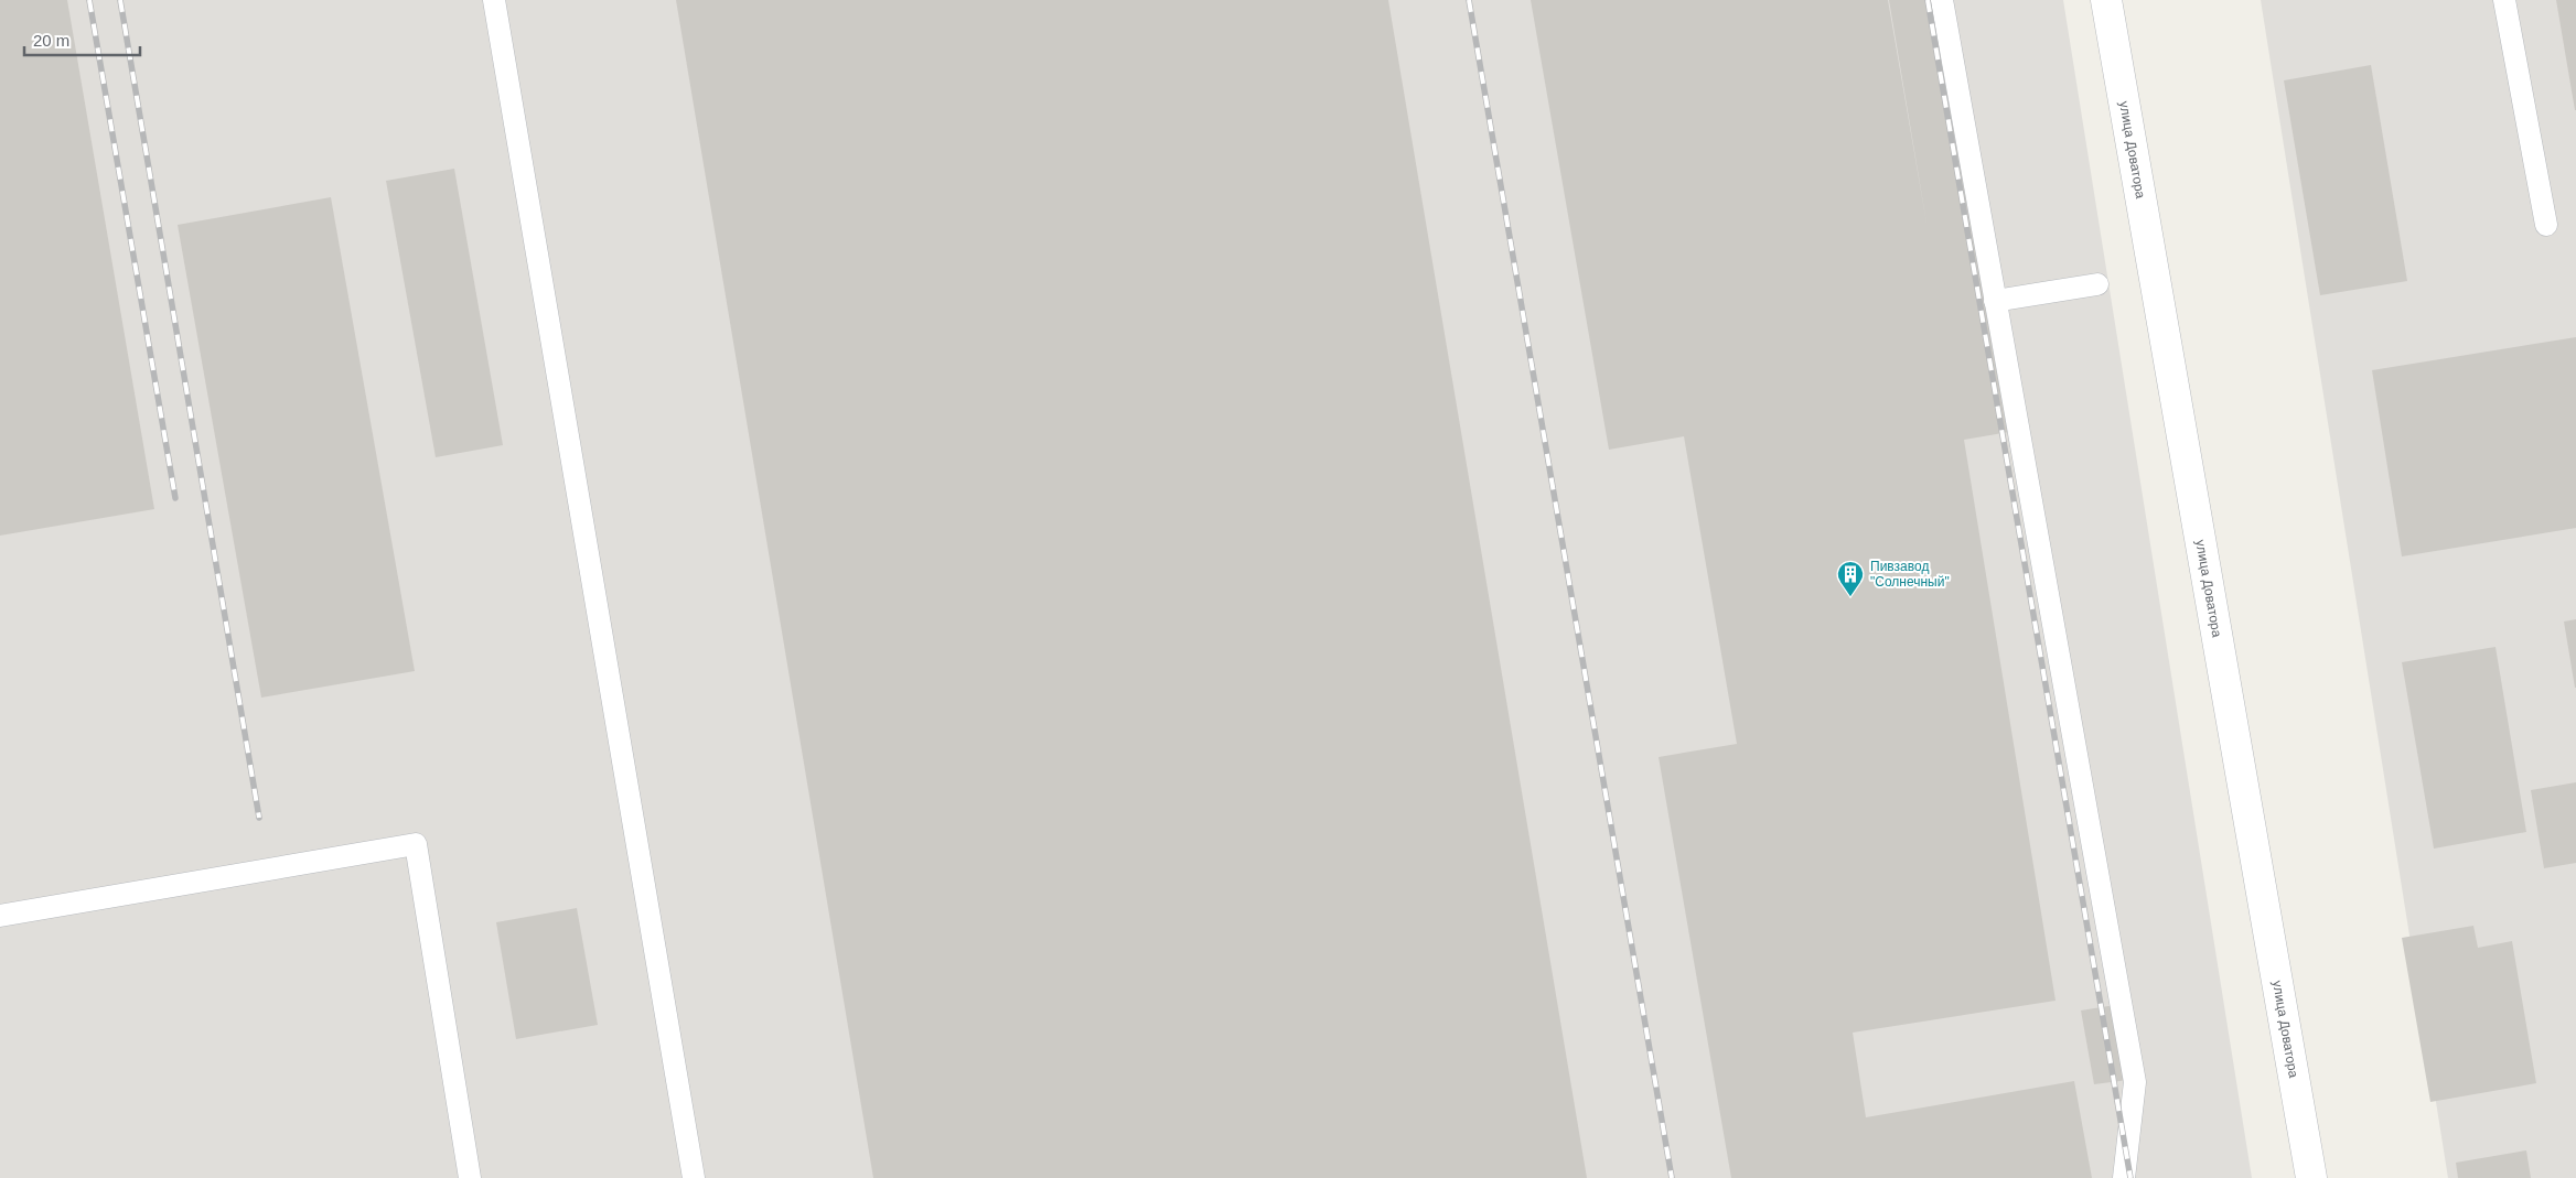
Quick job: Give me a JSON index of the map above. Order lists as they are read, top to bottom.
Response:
{
  "streets": {
    "street": ["улица Доватора"]
  },
  "places": {
    "building": ["Пивзавод \"Солнечный\""]
  },
  "scale_bar": "20 m"
}
